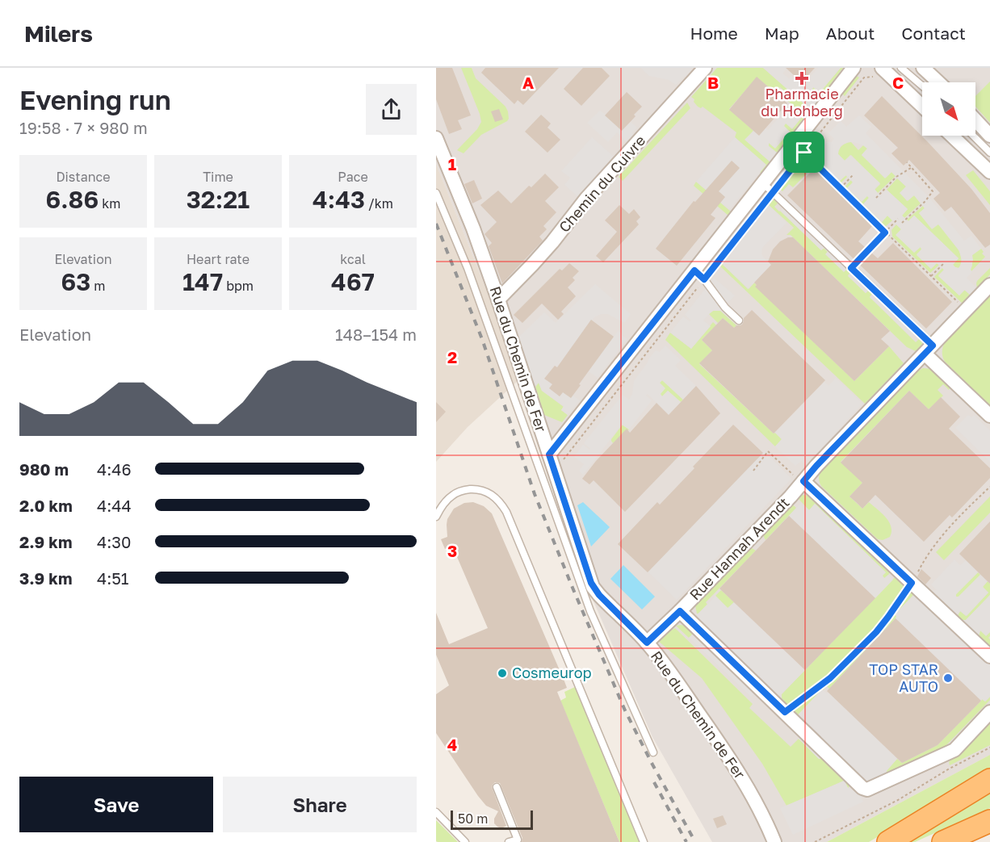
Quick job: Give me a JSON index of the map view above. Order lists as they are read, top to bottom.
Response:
{
  "streets": {
    "street": ["Chemin du Cuivre", "Rue du Chemin de Fer", "Rue Hannah Arendt"]
  },
  "crossings": [
    ["Chemin du Cuivre", "Rue du Chemin de Fer"],
    ["Rue du Chemin de Fer", "Rue Hannah Arendt"]
  ],
  "places": {
    "health": ["Pharmacie du Hohberg"],
    "other": ["Cosmeurop", "TOP STAR AUTO"]
  },
  "scale_bar": "50 m",
  "north": "bottom right",
  "page": {
    "header": "Milers",
    "nav": [
      "Home",
      "Map",
      "About",
      "Contact"
    ],
    "heading": ["Evening run", "19:58 · 7 × 980 m"],
    "stats": [
      ["Distance", "6.86 km"],
      ["Time", "32:21"],
      ["Pace", "4:43 /km"],
      ["Elevation", "63 m"],
      ["Heart rate", "147 bpm"],
      ["kcal", "467"]
    ],
    "chart": ["Elevation", "148–154 m"],
    "list": [
      {
        "name": "980 m",
        "note": "4:46"
      },
      {
        "name": "2.0 km",
        "note": "4:44"
      },
      {
        "name": "2.9 km",
        "note": "4:30"
      },
      {
        "name": "3.9 km",
        "note": "4:51"
      }
    ],
    "buttons": ["Save", "Share"],
    "scale": "50 m"
  },
  "grid": {
    "columns": ["A", "B", "C"],
    "rows": [
      "1",
      "2",
      "3",
      "4"
    ]
  }
}
